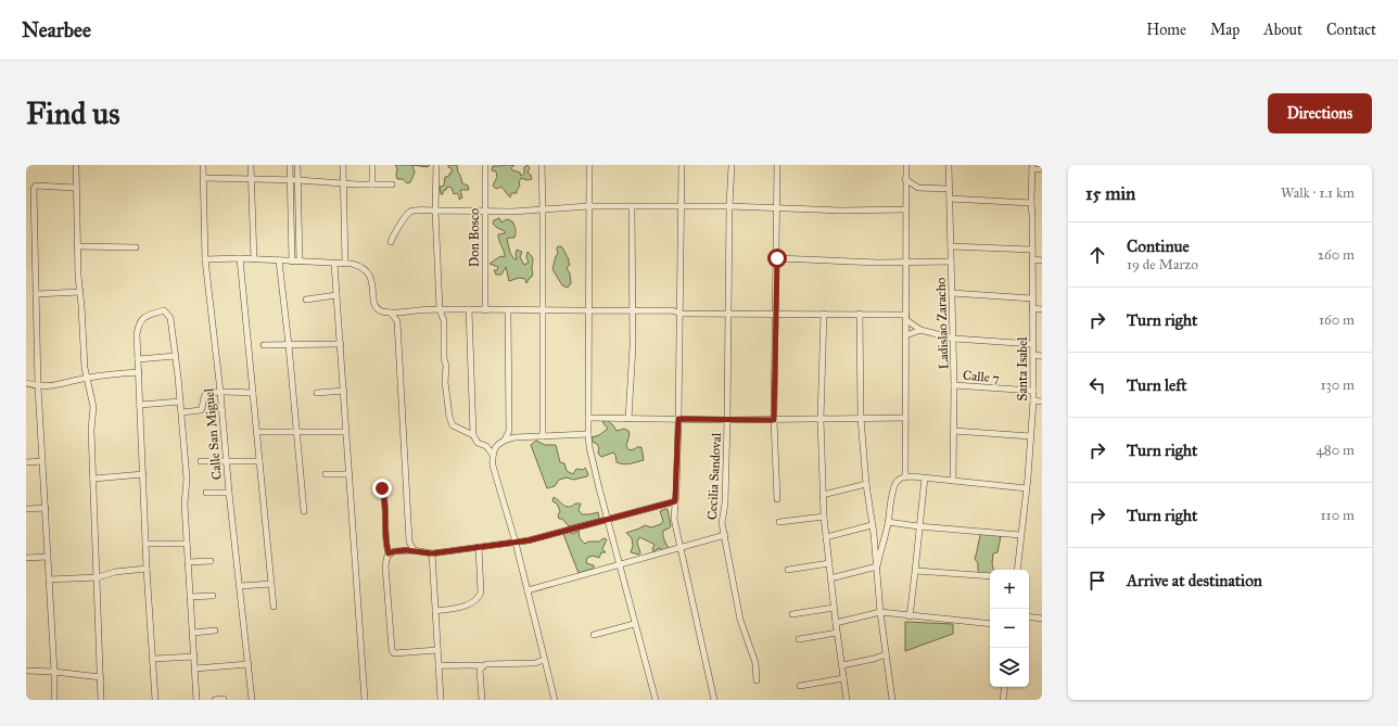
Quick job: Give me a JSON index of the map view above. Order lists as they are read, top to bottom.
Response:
{
  "streets": {
    "street": [
      "Don Bosco",
      "Ladislao Zaracho",
      "Santa Isabel",
      "Calle 7",
      "Calle San Miguel",
      "Cecilia Sandoval"
    ]
  },
  "crossings": [
    ["Ladislao Zaracho", "Calle 7"],
    ["Santa Isabel", "Calle 7"]
  ],
  "page": {
    "header": "Nearbee",
    "nav": [
      "Home",
      "Map",
      "About",
      "Contact"
    ],
    "buttons": "Directions",
    "title": "Find us",
    "heading": ["15 min", "Walk · 1.1 km"],
    "list": [
      ["Continue", "19 de Marzo", "260 m"],
      ["Turn right", "160 m"],
      ["Turn left", "130 m"],
      ["Turn right", "480 m"],
      ["Turn right", "110 m"],
      "Arrive at destination"
    ],
    "map_buttons": ["+", "−"]
  }
}
